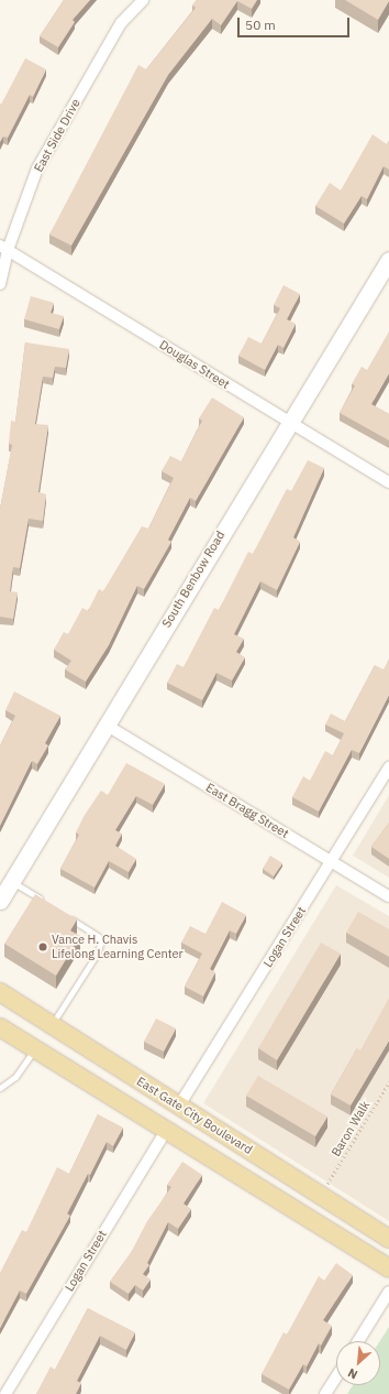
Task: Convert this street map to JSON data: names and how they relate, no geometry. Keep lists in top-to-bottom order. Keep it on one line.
{"streets":{"main road":["South Benbow Road","East Gate City Boulevard"],"street":["East Side Drive","Douglas Street","East Bragg Street","Logan Street"],"path":["Baron Walk"]},"crossings":[["East Side Drive","Douglas Street"],["Douglas Street","South Benbow Road"],["South Benbow Road","East Bragg Street"],["East Bragg Street","Logan Street"],["Logan Street","East Gate City Boulevard"]],"places":["Vance H. Chavis Lifelong Learning Center"],"scale_bar":"50 m","north":"bottom left"}
